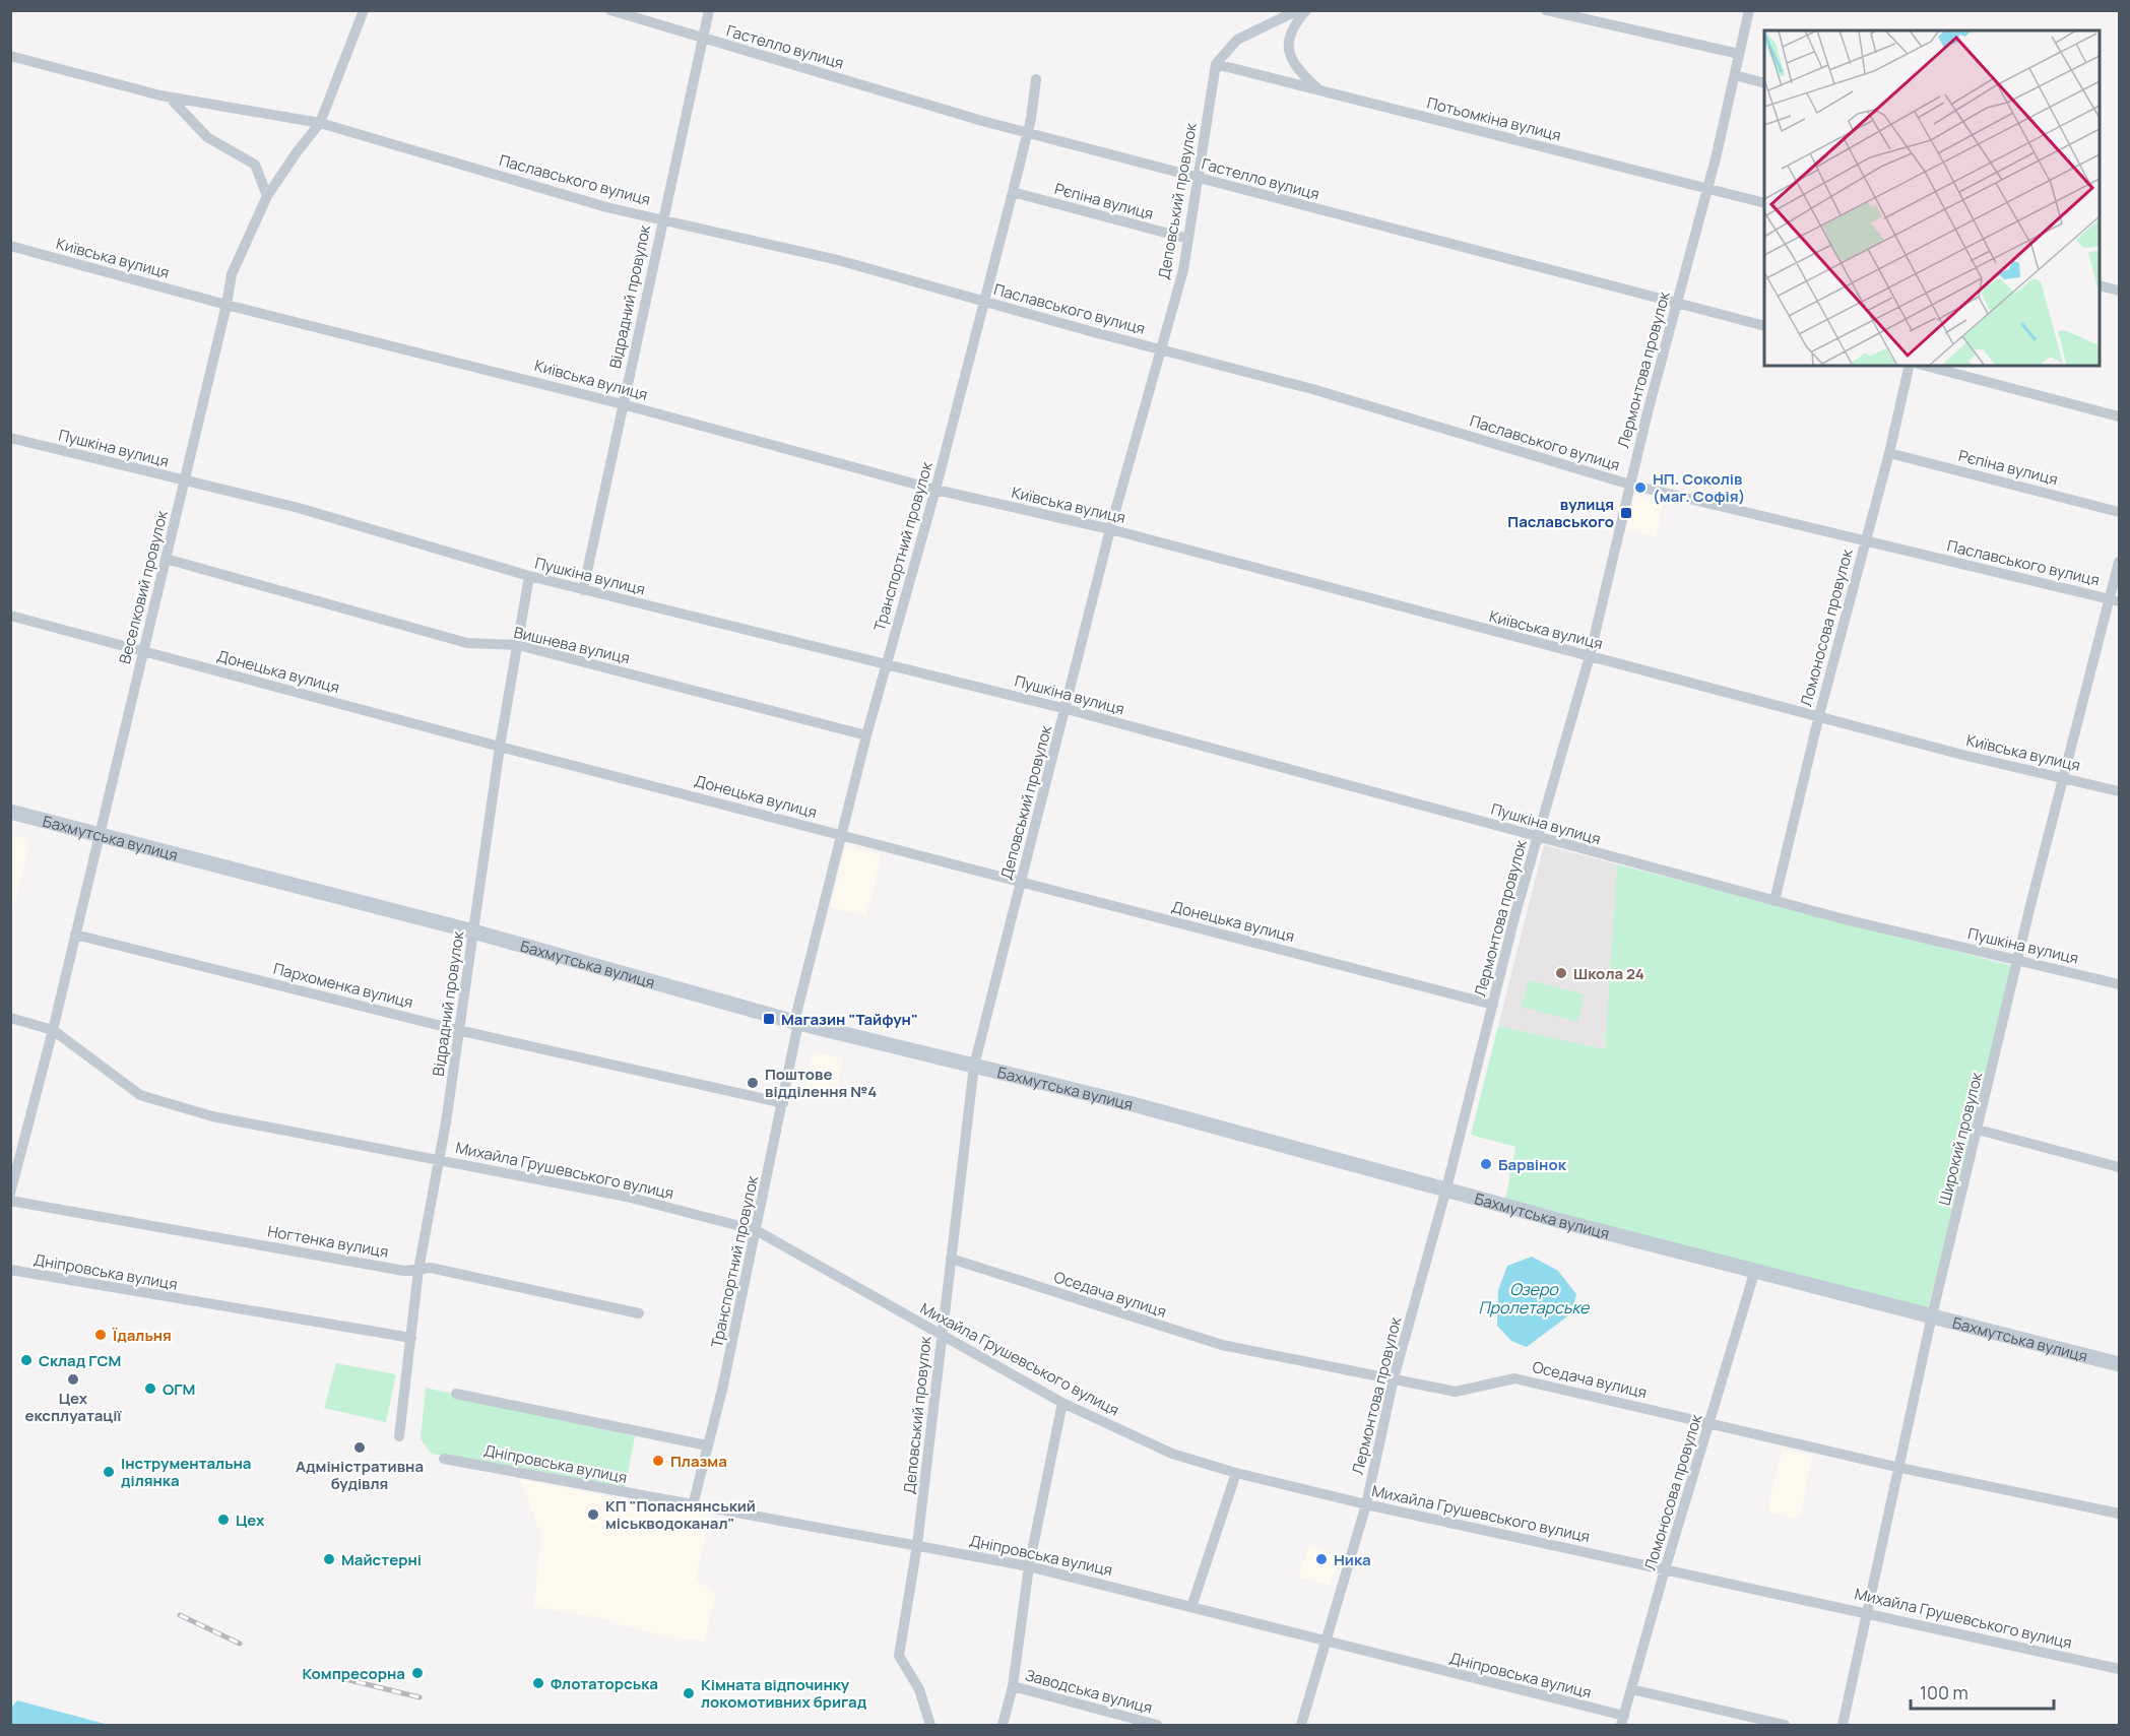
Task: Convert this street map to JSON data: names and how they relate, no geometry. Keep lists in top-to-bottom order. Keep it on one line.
{"streets":{"street":["Гастелло вулиця","Потьомкіна вулиця","Паславського вулиця","Рєпіна вулиця","Деповський провулок","Київська вулиця","Відрадний провулок","Лермонтова провулок","Пушкіна вулиця","Транспортний провулок","Веселковий провулок","Ломоносова провулок","Вишнева вулиця","Донецька вулиця","Бахмутська вулиця","Пархоменка вулиця","Широкий провулок","Михайла Грушевського вулиця","Ногтенка вулиця","Дніпровська вулиця","Оседача вулиця","Заводська вулиця"]},"crossings":[["Гастелло вулиця","Деповський провулок"],["Гастелло вулиця","Відрадний провулок"],["Гастелло вулиця","Лермонтова провулок"],["Гастелло вулиця","Транспортний провулок"],["Потьомкіна вулиця","Деповський провулок"],["Потьомкіна вулиця","Лермонтова провулок"],["Паславського вулиця","Деповський провулок"],["Паславського вулиця","Відрадний провулок"],["Паславського вулиця","Лермонтова провулок"],["Паславського вулиця","Транспортний провулок"],["Паславського вулиця","Веселковий провулок"],["Паславського вулиця","Ломоносова провулок"],["Паславського вулиця","Широкий провулок"],["Рєпіна вулиця","Деповський провулок"],["Рєпіна вулиця","Транспортний провулок"],["Рєпіна вулиця","Ломоносова провулок"],["Деповський провулок","Київська вулиця"],["Деповський провулок","Пушкіна вулиця"],["Деповський провулок","Донецька вулиця"],["Деповський провулок","Бахмутська вулиця"],["Деповський провулок","Михайла Грушевського вулиця"],["Деповський провулок","Дніпровська вулиця"],["Деповський провулок","Оседача вулиця"],["Київська вулиця","Відрадний провулок"],["Київська вулиця","Лермонтова провулок"],["Київська вулиця","Транспортний провулок"],["Київська вулиця","Веселковий провулок"],["Київська вулиця","Ломоносова провулок"],["Київська вулиця","Широкий провулок"],["Відрадний провулок","Пушкіна вулиця"],["Відрадний провулок","Вишнева вулиця"],["Відрадний провулок","Донецька вулиця"],["Відрадний провулок","Бахмутська вулиця"],["Відрадний провулок","Пархоменка вулиця"],["Відрадний провулок","Михайла Грушевського вулиця"],["Відрадний провулок","Ногтенка вулиця"],["Відрадний провулок","Дніпровська вулиця"],["Лермонтова провулок","Пушкіна вулиця"],["Лермонтова провулок","Донецька вулиця"],["Лермонтова провулок","Бахмутська вулиця"],["Лермонтова провулок","Михайла Грушевського вулиця"],["Лермонтова провулок","Дніпровська вулиця"],["Лермонтова провулок","Оседача вулиця"],["Пушкіна вулиця","Транспортний провулок"],["Пушкіна вулиця","Веселковий провулок"],["Пушкіна вулиця","Ломоносова провулок"],["Пушкіна вулиця","Широкий провулок"],["Транспортний провулок","Вишнева вулиця"],["Транспортний провулок","Донецька вулиця"],["Транспортний провулок","Бахмутська вулиця"],["Транспортний провулок","Пархоменка вулиця"],["Транспортний провулок","Михайла Грушевського вулиця"],["Транспортний провулок","Дніпровська вулиця"],["Веселковий провулок","Вишнева вулиця"],["Веселковий провулок","Донецька вулиця"],["Веселковий провулок","Бахмутська вулиця"],["Веселковий провулок","Пархоменка вулиця"],["Веселковий провулок","Михайла Грушевського вулиця"],["Ломоносова провулок","Бахмутська вулиця"],["Ломоносова провулок","Михайла Грушевського вулиця"],["Ломоносова провулок","Дніпровська вулиця"],["Ломоносова провулок","Оседача вулиця"],["Бахмутська вулиця","Широкий провулок"],["Широкий провулок","Михайла Грушевського вулиця"],["Широкий провулок","Оседача вулиця"]],"water":["Озеро Пролетарське"],"places":{"other":["НП. Соколів (маг. Софія)","Школа 24","Поштове відділення №4","Барвінок","Їдальня","Склад ГСМ","Цех експлуатації","ОГМ","Адміністративна будівля","Плазма","Інструментальна ділянка","КП \"Попаснянський міськводоканал\"","Цех","Майстерні","Ника","Компресорна","Флотаторська","Кімната відпочинку локомотивних бригад"],"transit":["вулиця Паславського","Магазин \"Тайфун\""]},"scale_bar":"100 m"}
